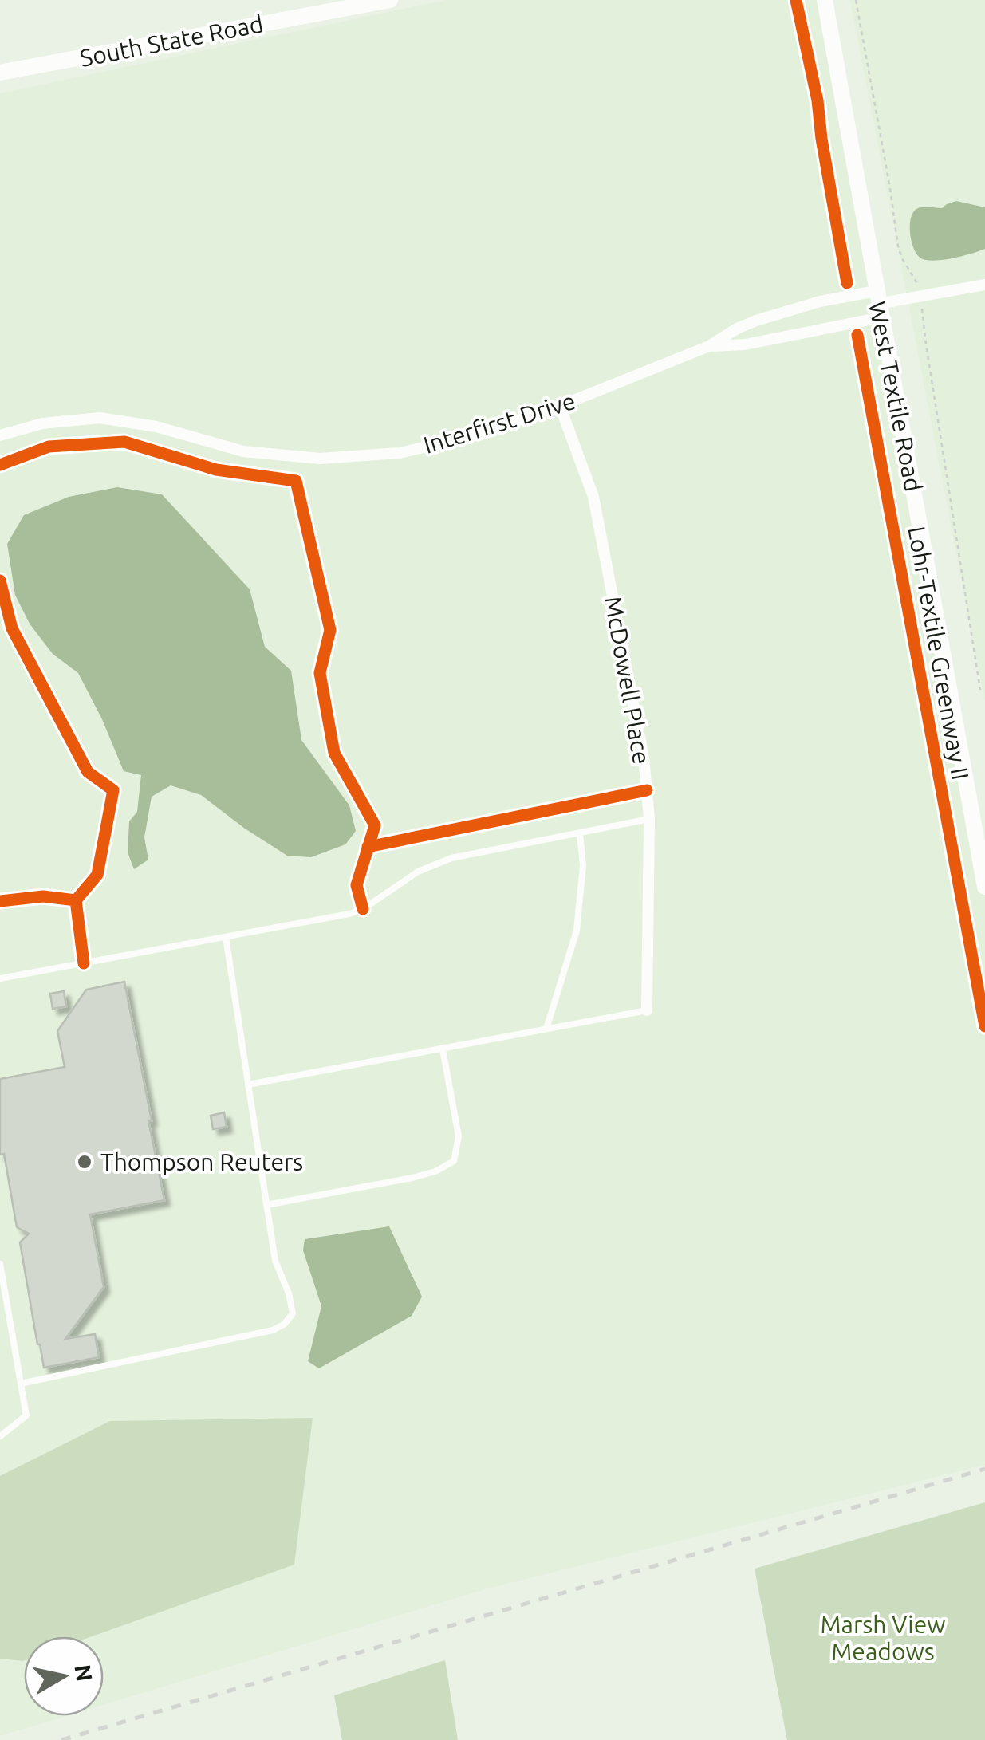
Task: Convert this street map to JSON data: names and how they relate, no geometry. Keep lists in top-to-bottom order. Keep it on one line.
{"streets":{"main road":["South State Road","West Textile Road"],"street":["Interfirst Drive","McDowell Place"],"cycle path":["Lohr-Textile Greenway II"]},"crossings":[["West Textile Road","Interfirst Drive"],["Interfirst Drive","McDowell Place"]],"parks":["Marsh View Meadows"],"places":["Thompson Reuters"],"north":"right"}
